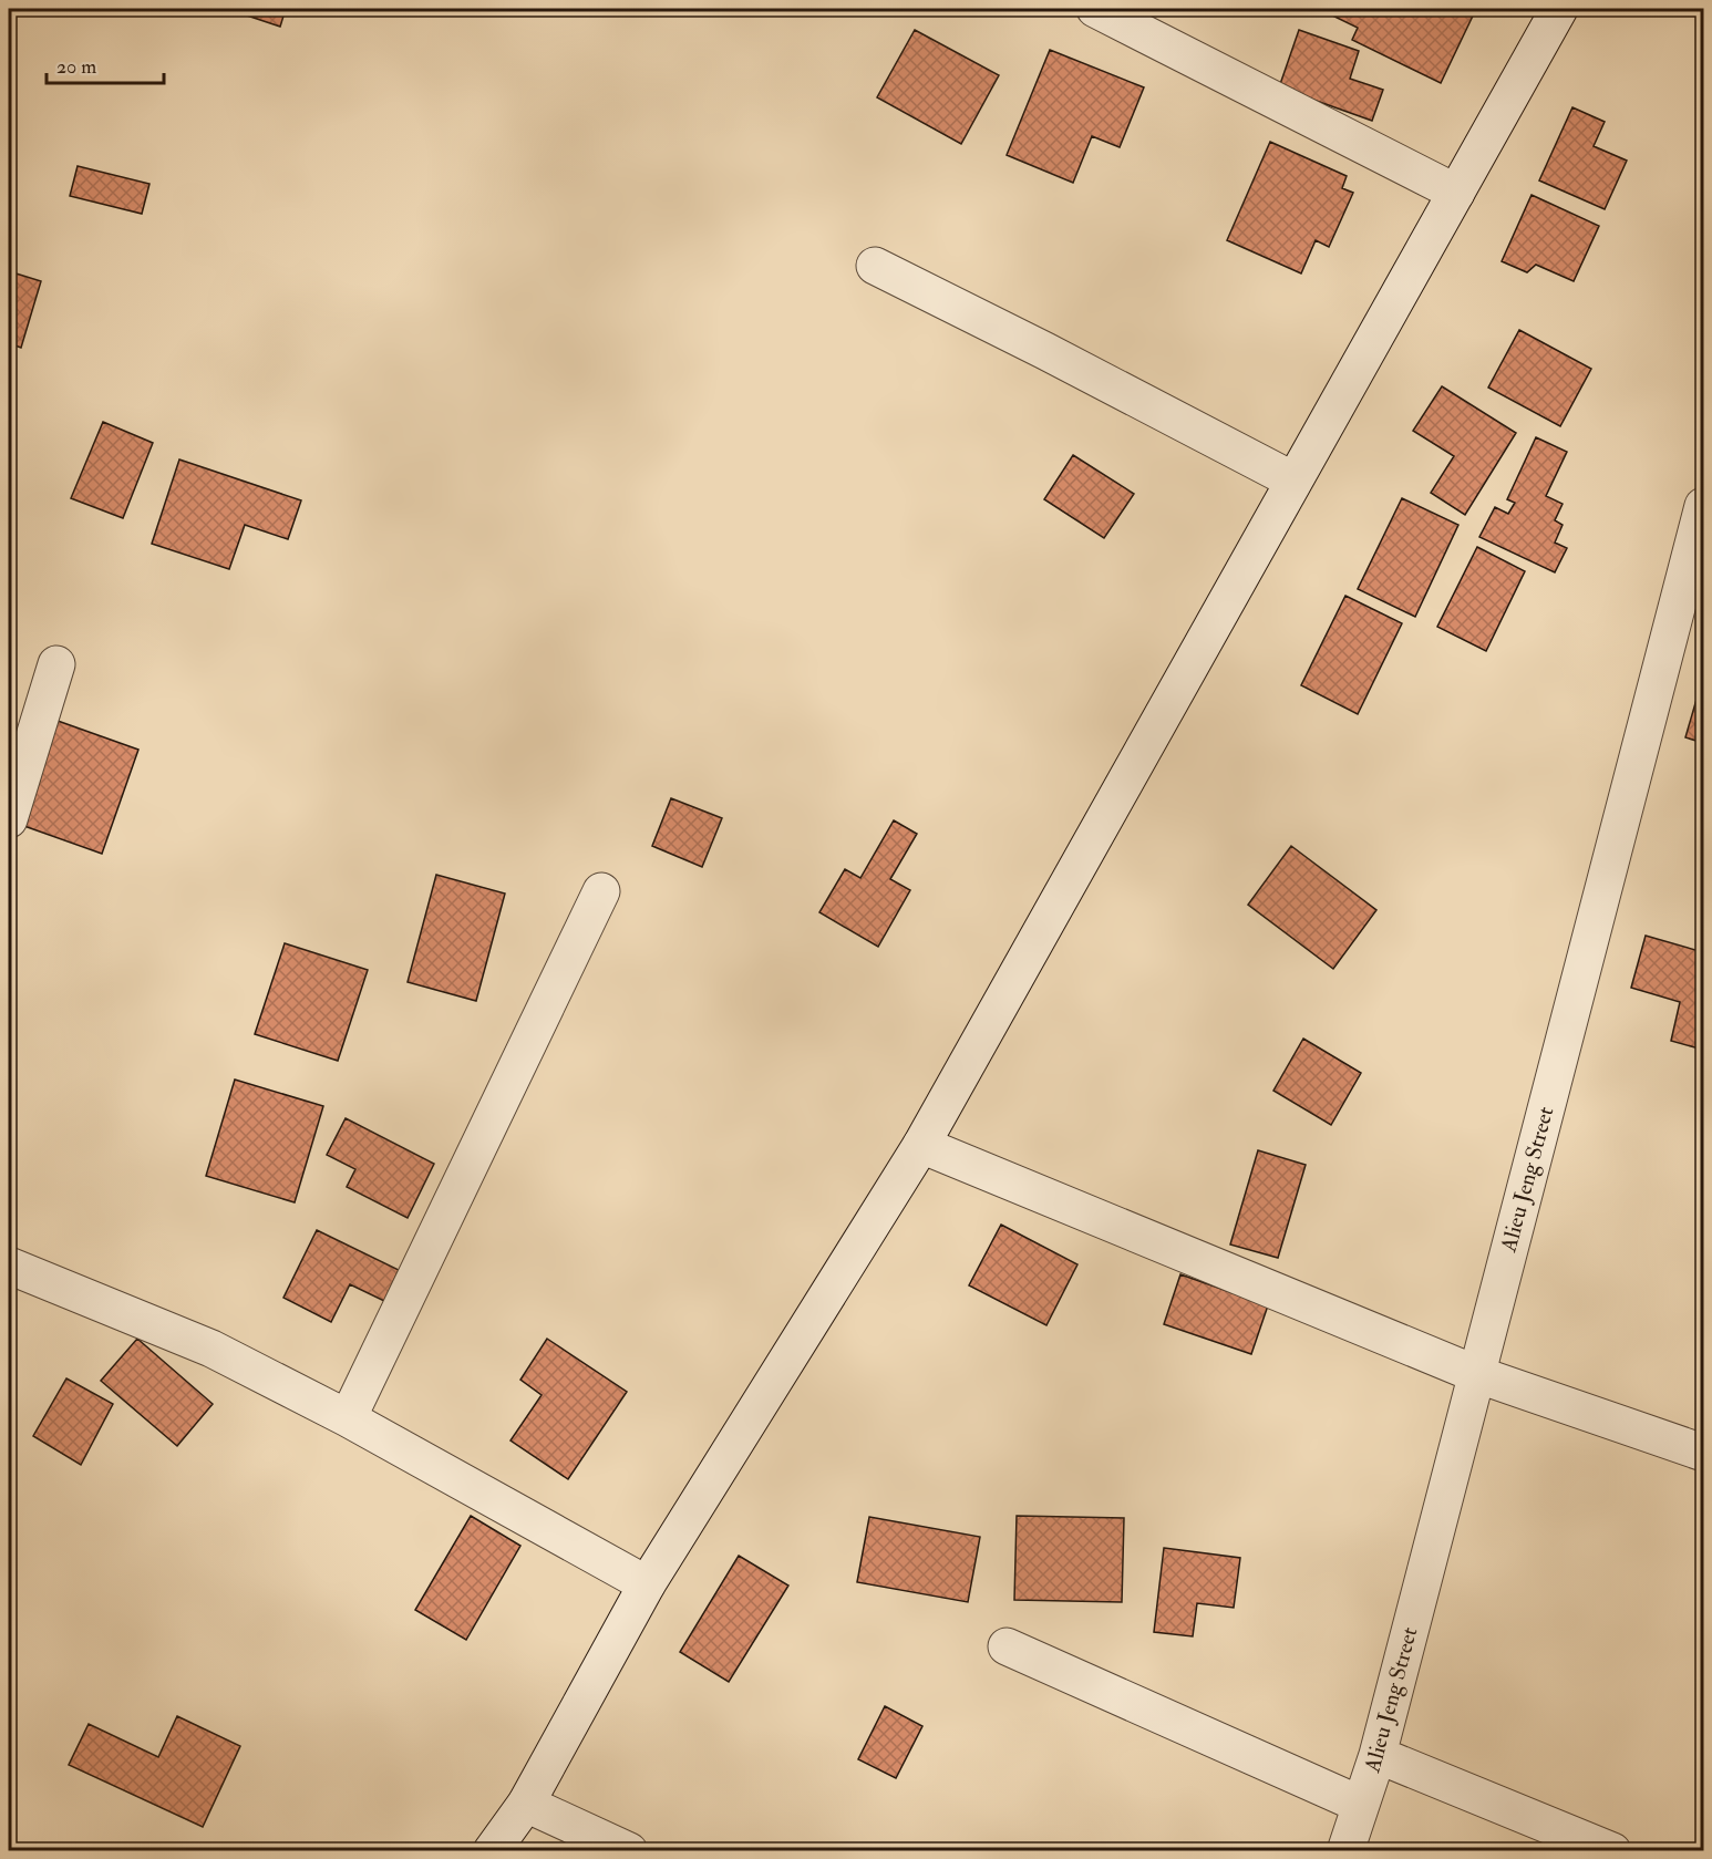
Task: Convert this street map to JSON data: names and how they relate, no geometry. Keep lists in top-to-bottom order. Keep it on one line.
{"streets":{"street":["Alieu Jeng Street"]},"scale_bar":"20 m"}
